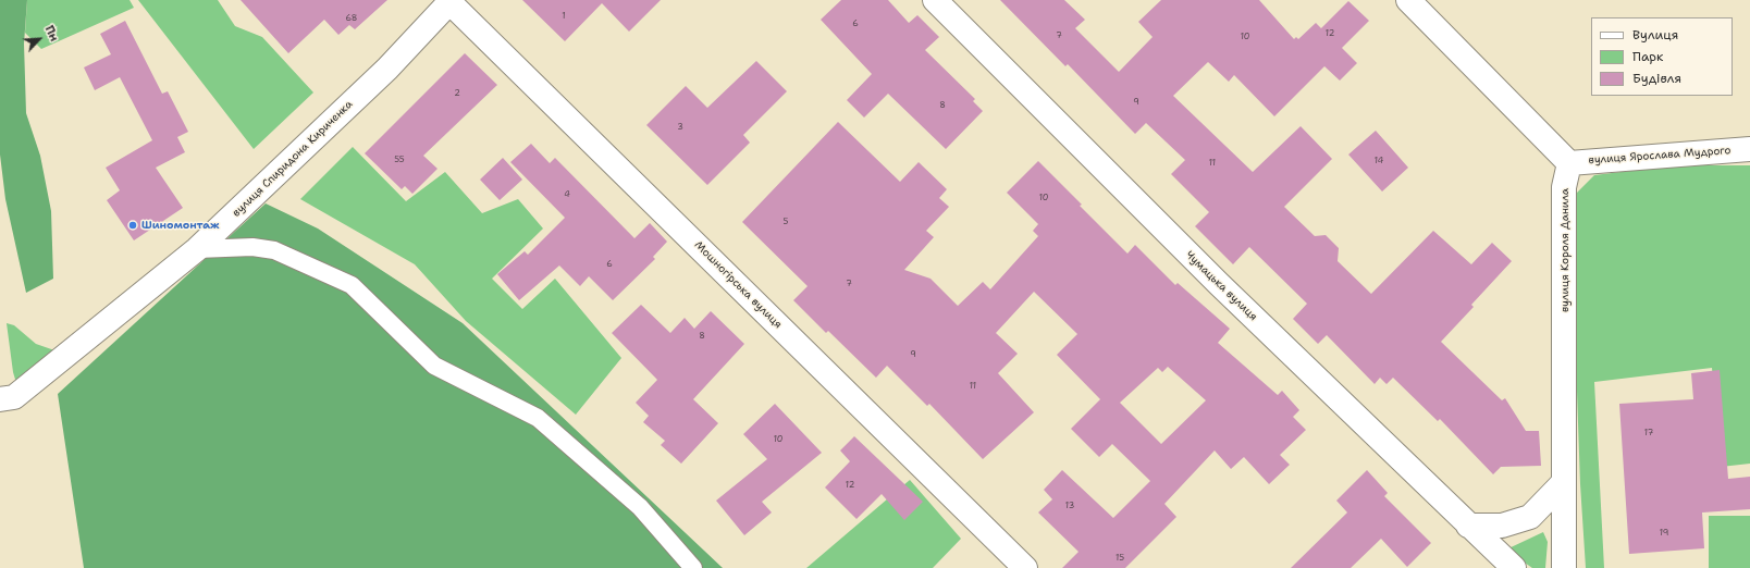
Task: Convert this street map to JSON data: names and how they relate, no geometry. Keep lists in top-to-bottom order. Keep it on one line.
{"streets":{"street":["вулиця Ярослава Мудрого","вулиця Спиридона Кириченка","вулиця Короля Данила","Мошногірська вулиця","Чумацька вулиця"]},"crossings":[["вулиця Ярослава Мудрого","вулиця Короля Данила"],["вулиця Спиридона Кириченка","Мошногірська вулиця"]],"places":["Шиномонтаж"],"house_numbers":["1","68","6","12","7","10","2","9","8","3","55","14","11","4","10","5","6","7","8","9","11","17","10","12","13","19","15"],"legend":["Вулиця","Парк","Будівля"],"north":"top right"}
